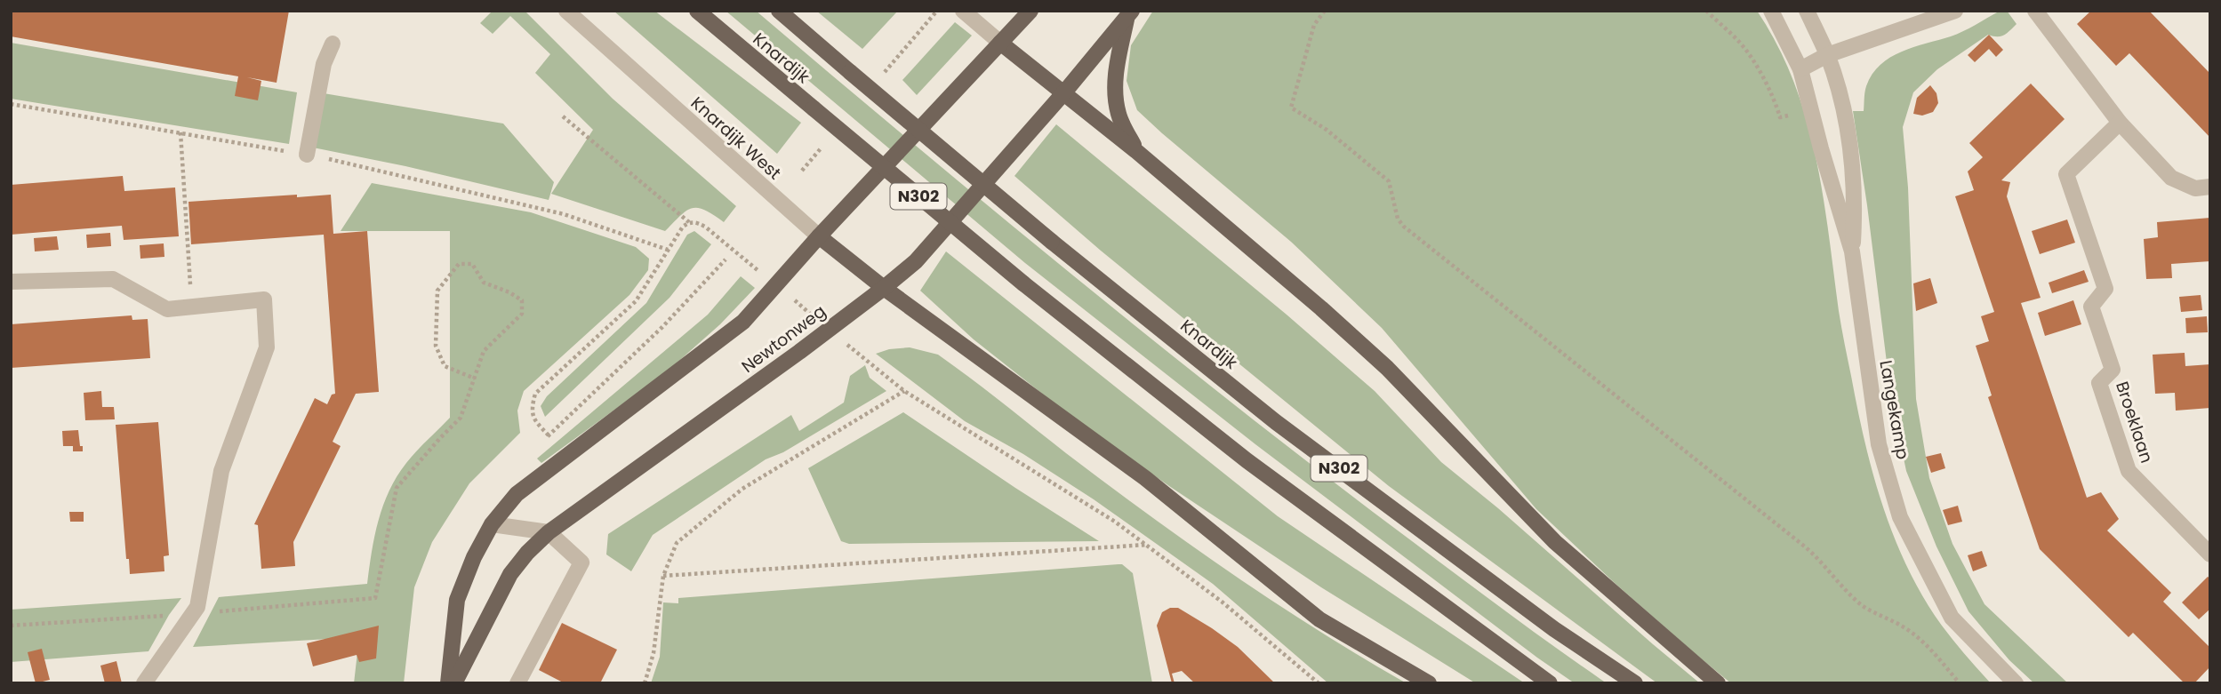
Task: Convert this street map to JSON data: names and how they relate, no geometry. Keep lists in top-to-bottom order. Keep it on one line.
{"streets":{"main road":["Knardijk","Knardijk West","N302","Newtonweg"],"street":["Langekamp","Broeklaan"]},"crossings":[["Knardijk West","Newtonweg"]]}
